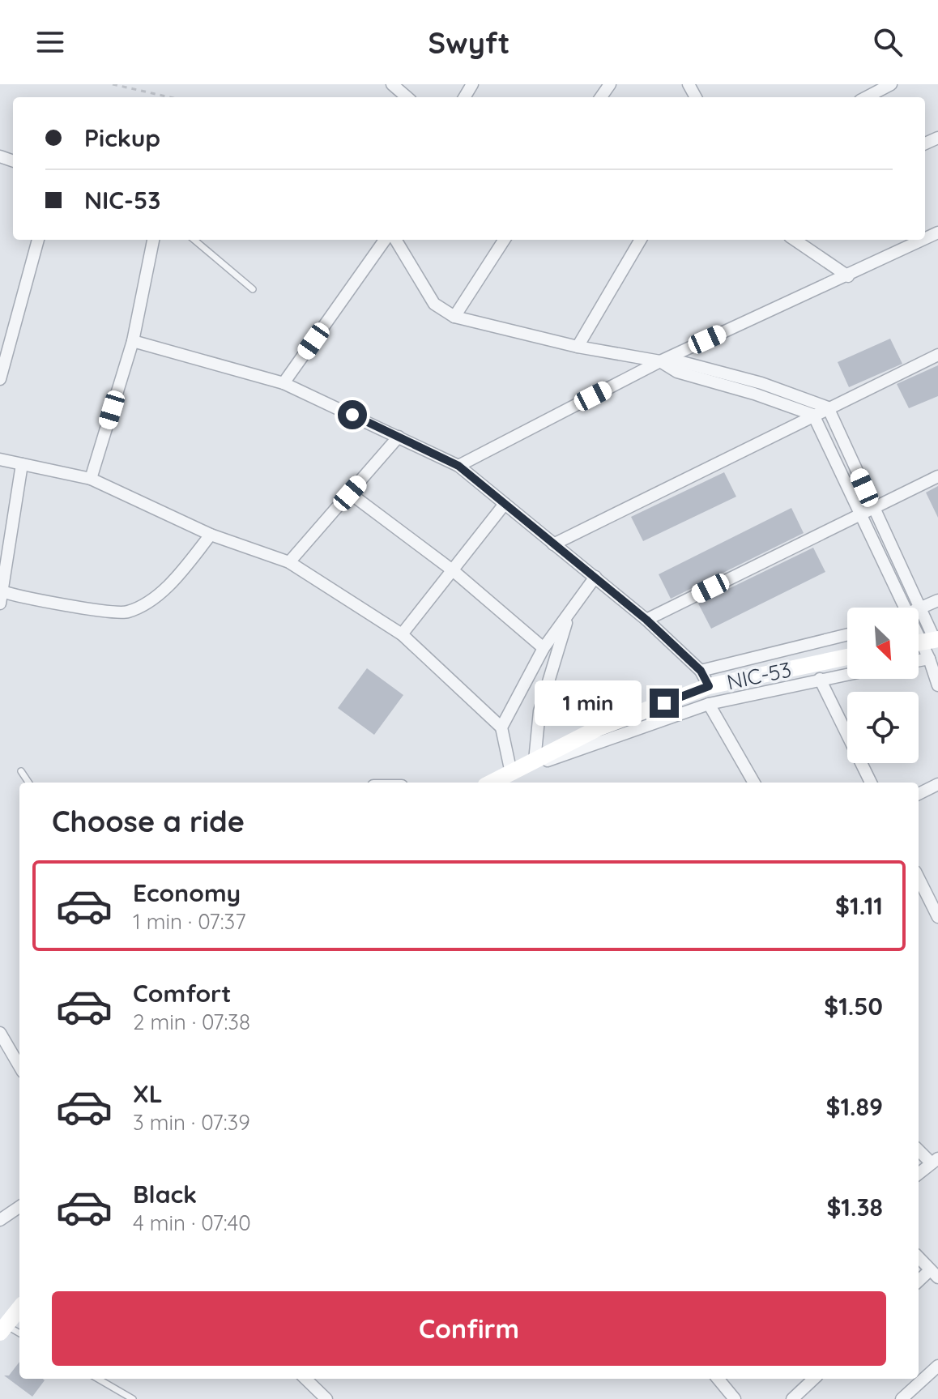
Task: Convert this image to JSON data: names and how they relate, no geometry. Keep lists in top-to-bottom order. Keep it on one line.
{"streets":{"main road":["NIC-53"]},"north":"bottom right","page":{"header":"Swyft","banner":["Pickup","NIC-53"],"bubble":"1 min","heading":"Choose a ride","list":[{"name":"Economy","note":"1 min · 07:37","value":"$1.11"},{"name":"Comfort","note":"2 min · 07:38","value":"$1.50"},{"name":"XL","note":"3 min · 07:39","value":"$1.89"},{"name":"Black","note":"4 min · 07:40","value":"$1.38"}],"buttons":"Confirm"}}
